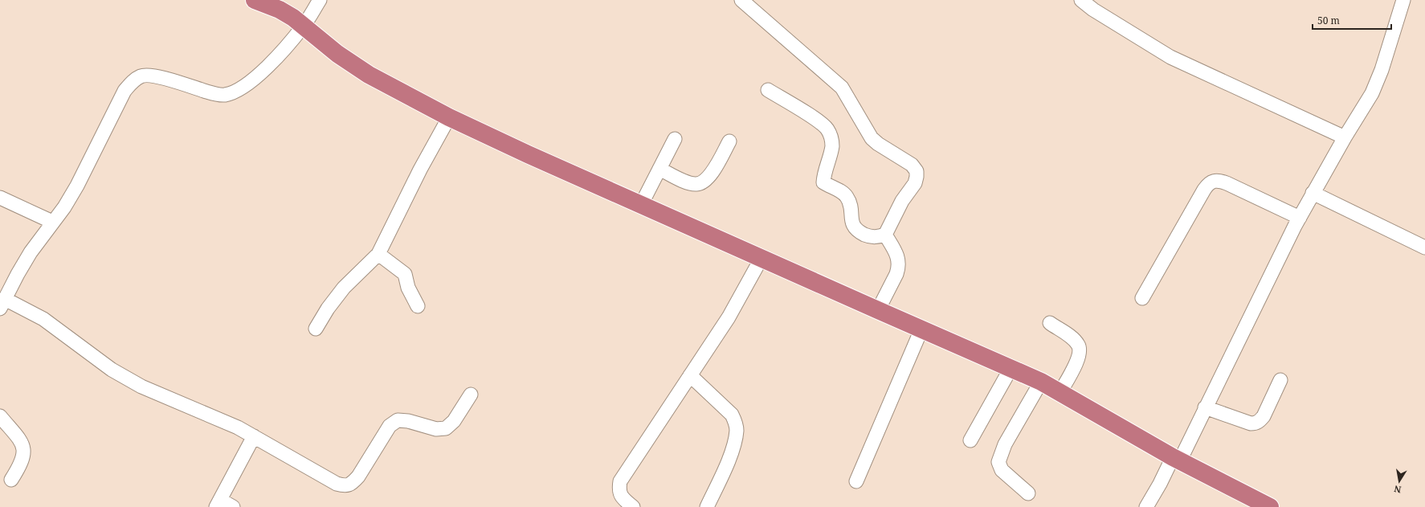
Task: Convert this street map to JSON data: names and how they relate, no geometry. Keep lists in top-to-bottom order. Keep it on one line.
{"scale_bar":"50 m","north":"bottom"}
